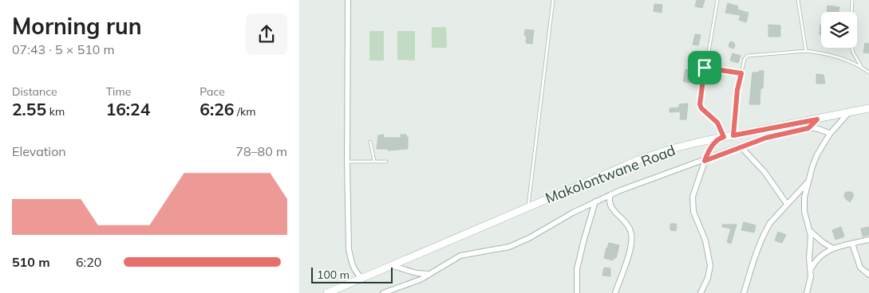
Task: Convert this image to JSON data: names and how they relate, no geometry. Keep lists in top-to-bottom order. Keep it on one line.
{"streets":{"main road":["Makolontwane Road"]},"scale_bar":"100 m","page":{"heading":["Morning run","07:43 · 5 × 510 m"],"stats":[["Distance","2.55 km"],["Time","16:24"],["Pace","6:26 /km"]],"chart":["Elevation","78–80 m"],"list":[{"name":"510 m","note":"6:20"}],"scale":"100 m"}}
